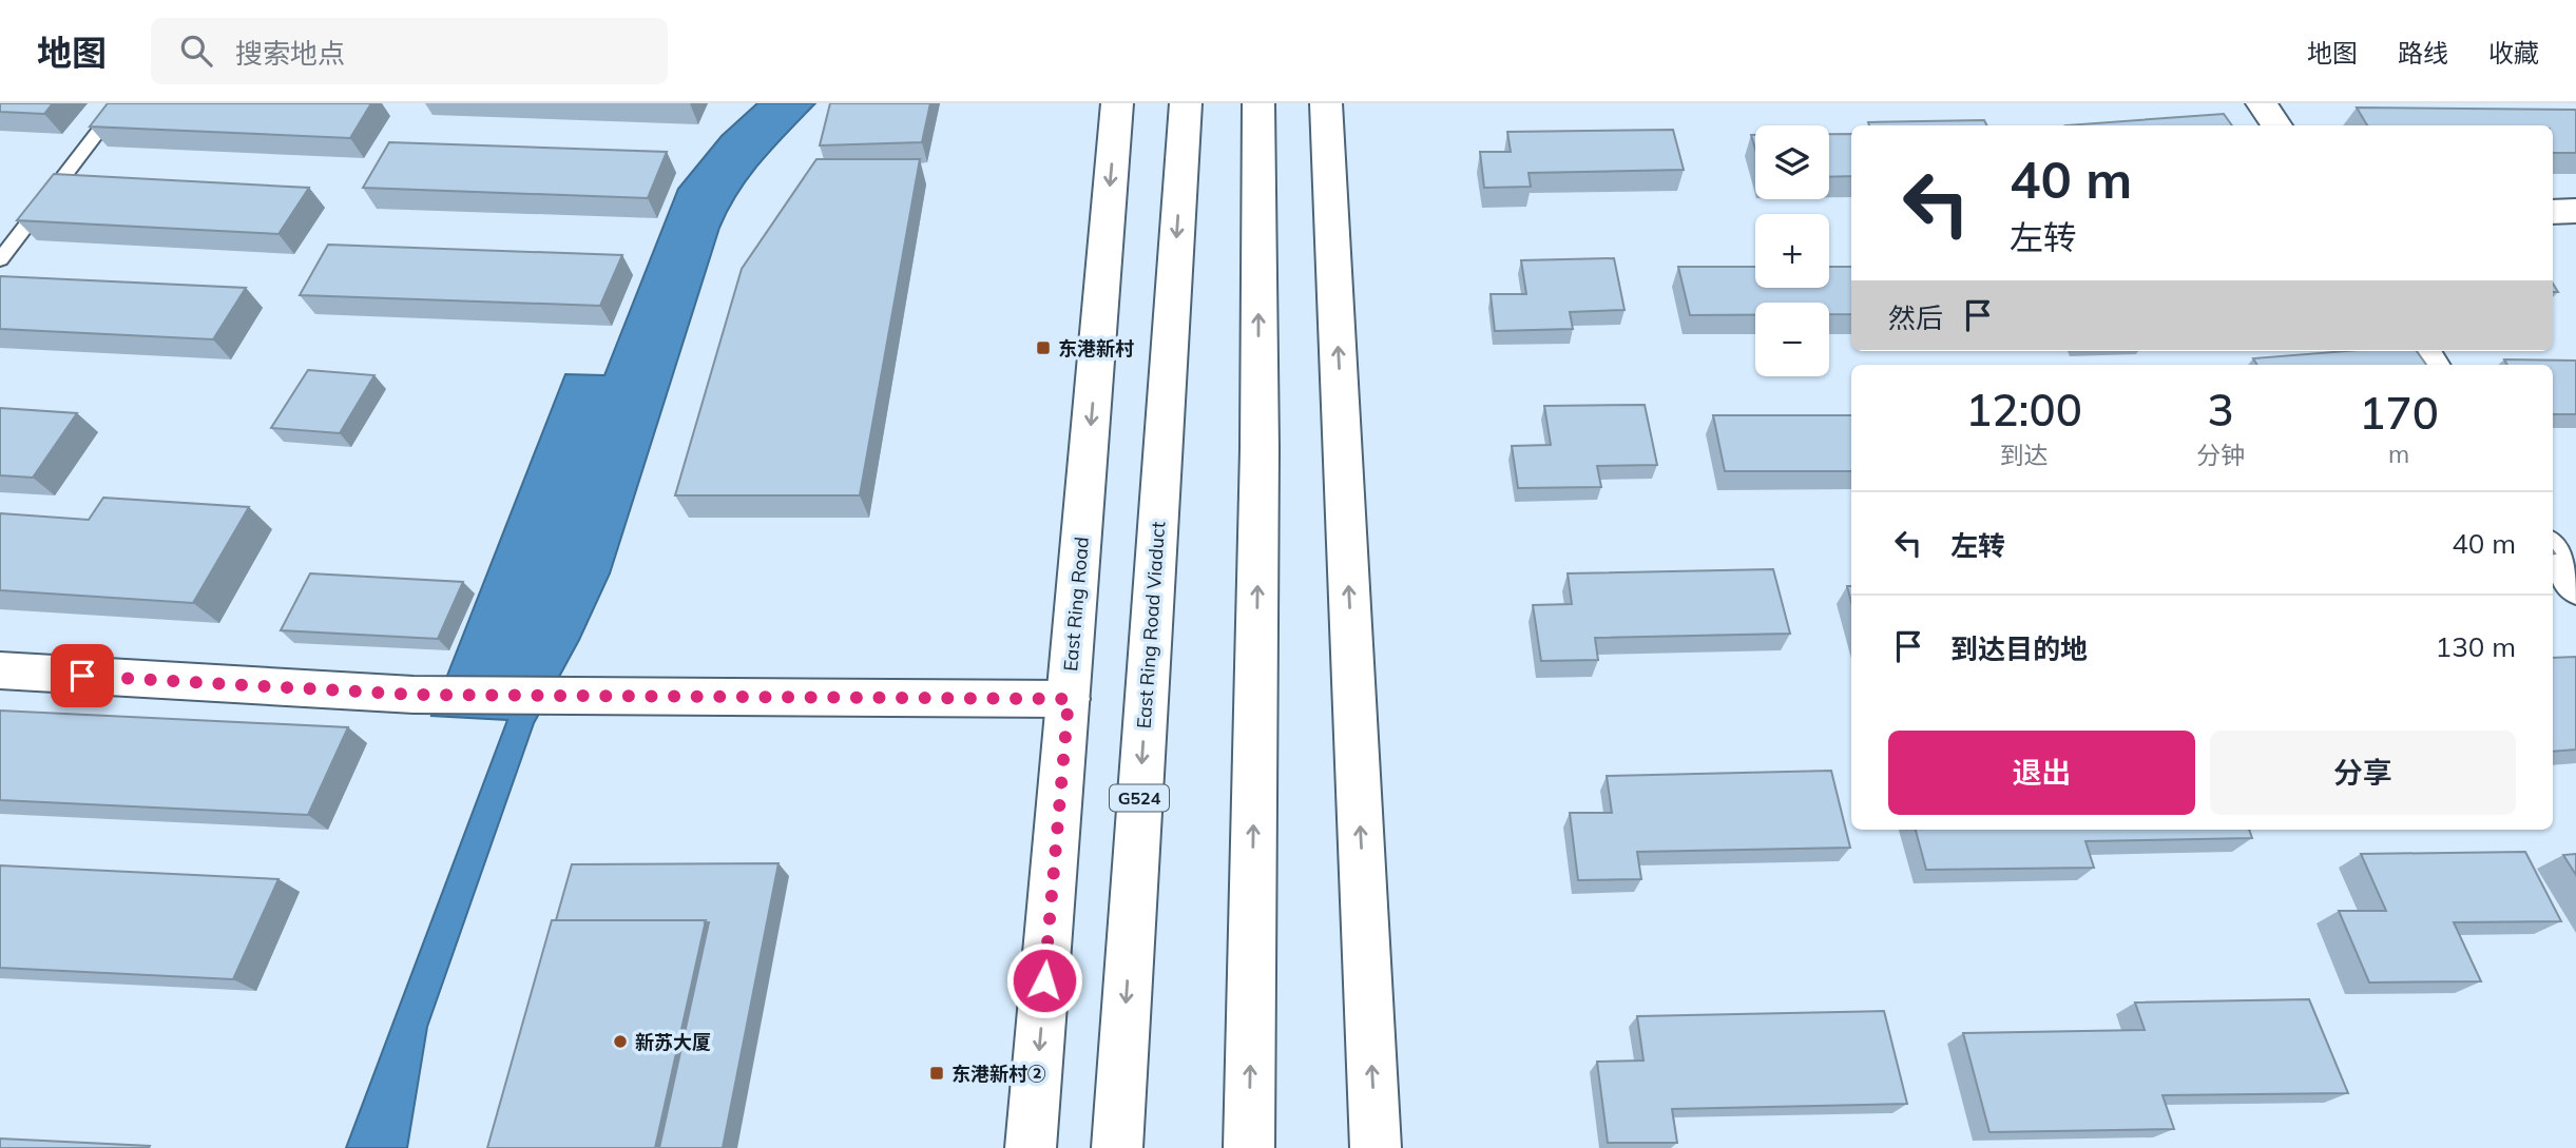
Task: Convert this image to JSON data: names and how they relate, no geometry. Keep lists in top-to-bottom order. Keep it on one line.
{"streets":{"main road":["East Ring Road","East Ring Road Viaduct","G524"]},"places":{"transit":["东港新村","东港新村②"],"other":["新苏大厦"]},"page":{"header":"地图","search":"搜索地点","nav":["地图","路线","收藏"],"map_buttons":["+","−"],"turn":["40 m","左转"],"then":"然后","eta":["12:00","到达","3","分钟","170","m"],"list":[{"name":"左转","value":"40 m"},{"name":"到达目的地","value":"130 m"}],"buttons":["退出","分享"]}}
